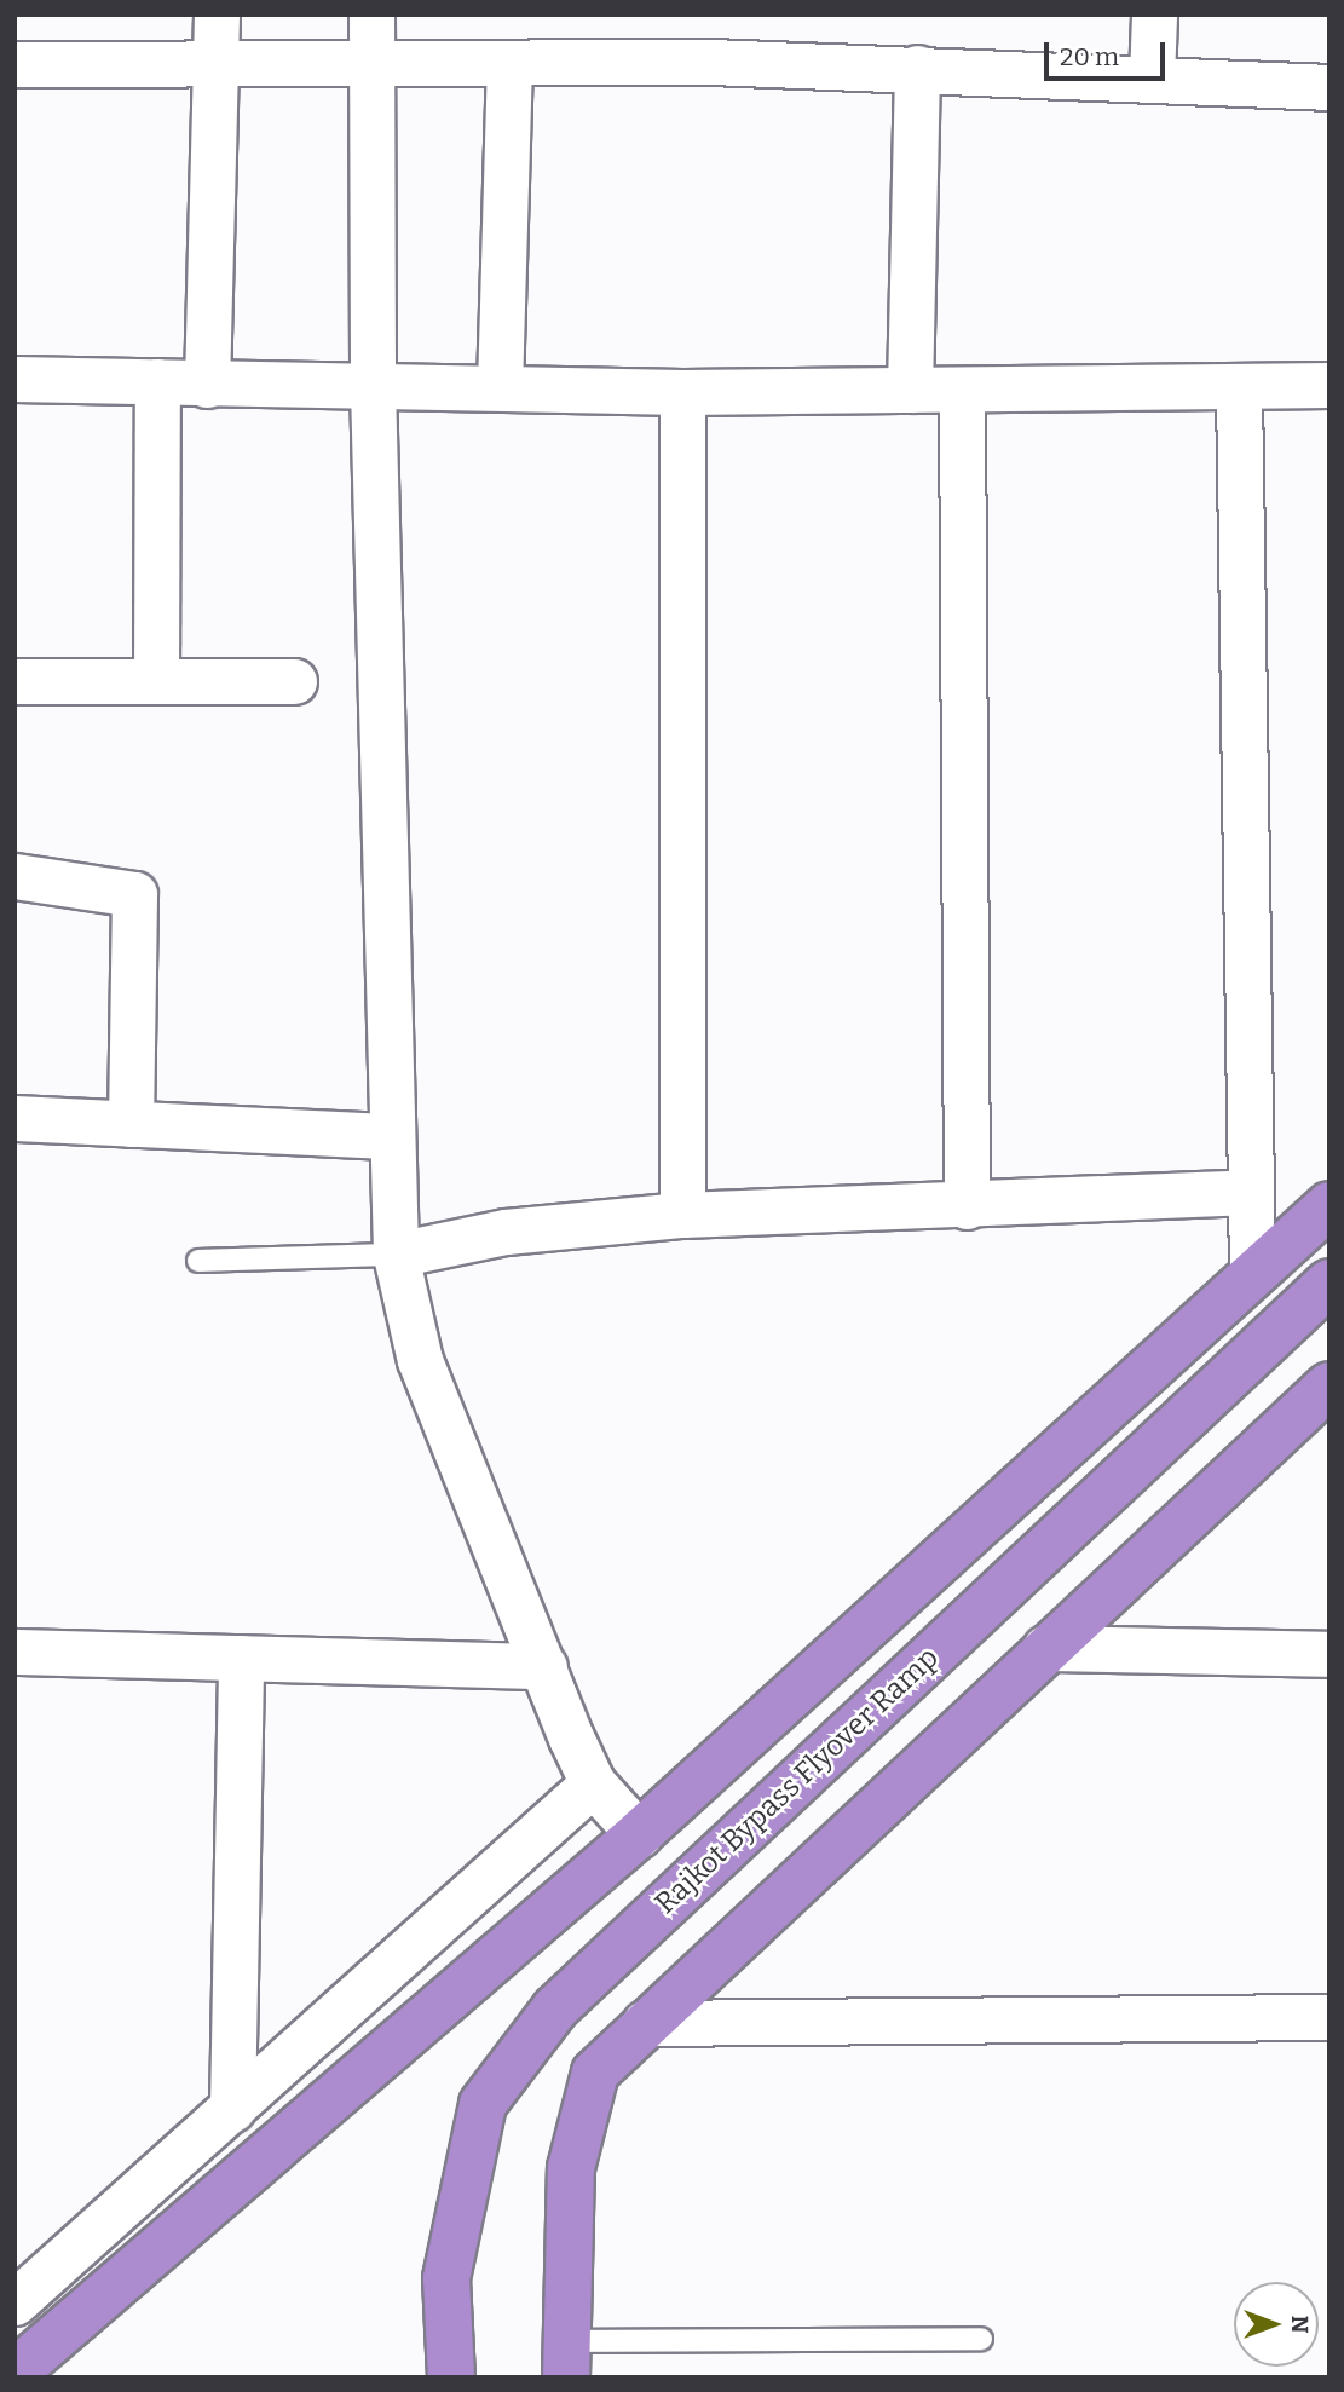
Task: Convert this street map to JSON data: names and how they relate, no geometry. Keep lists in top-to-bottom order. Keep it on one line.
{"streets":{"highway":["Rajkot Bypass Flyover Ramp"]},"scale_bar":"20 m","north":"right"}
